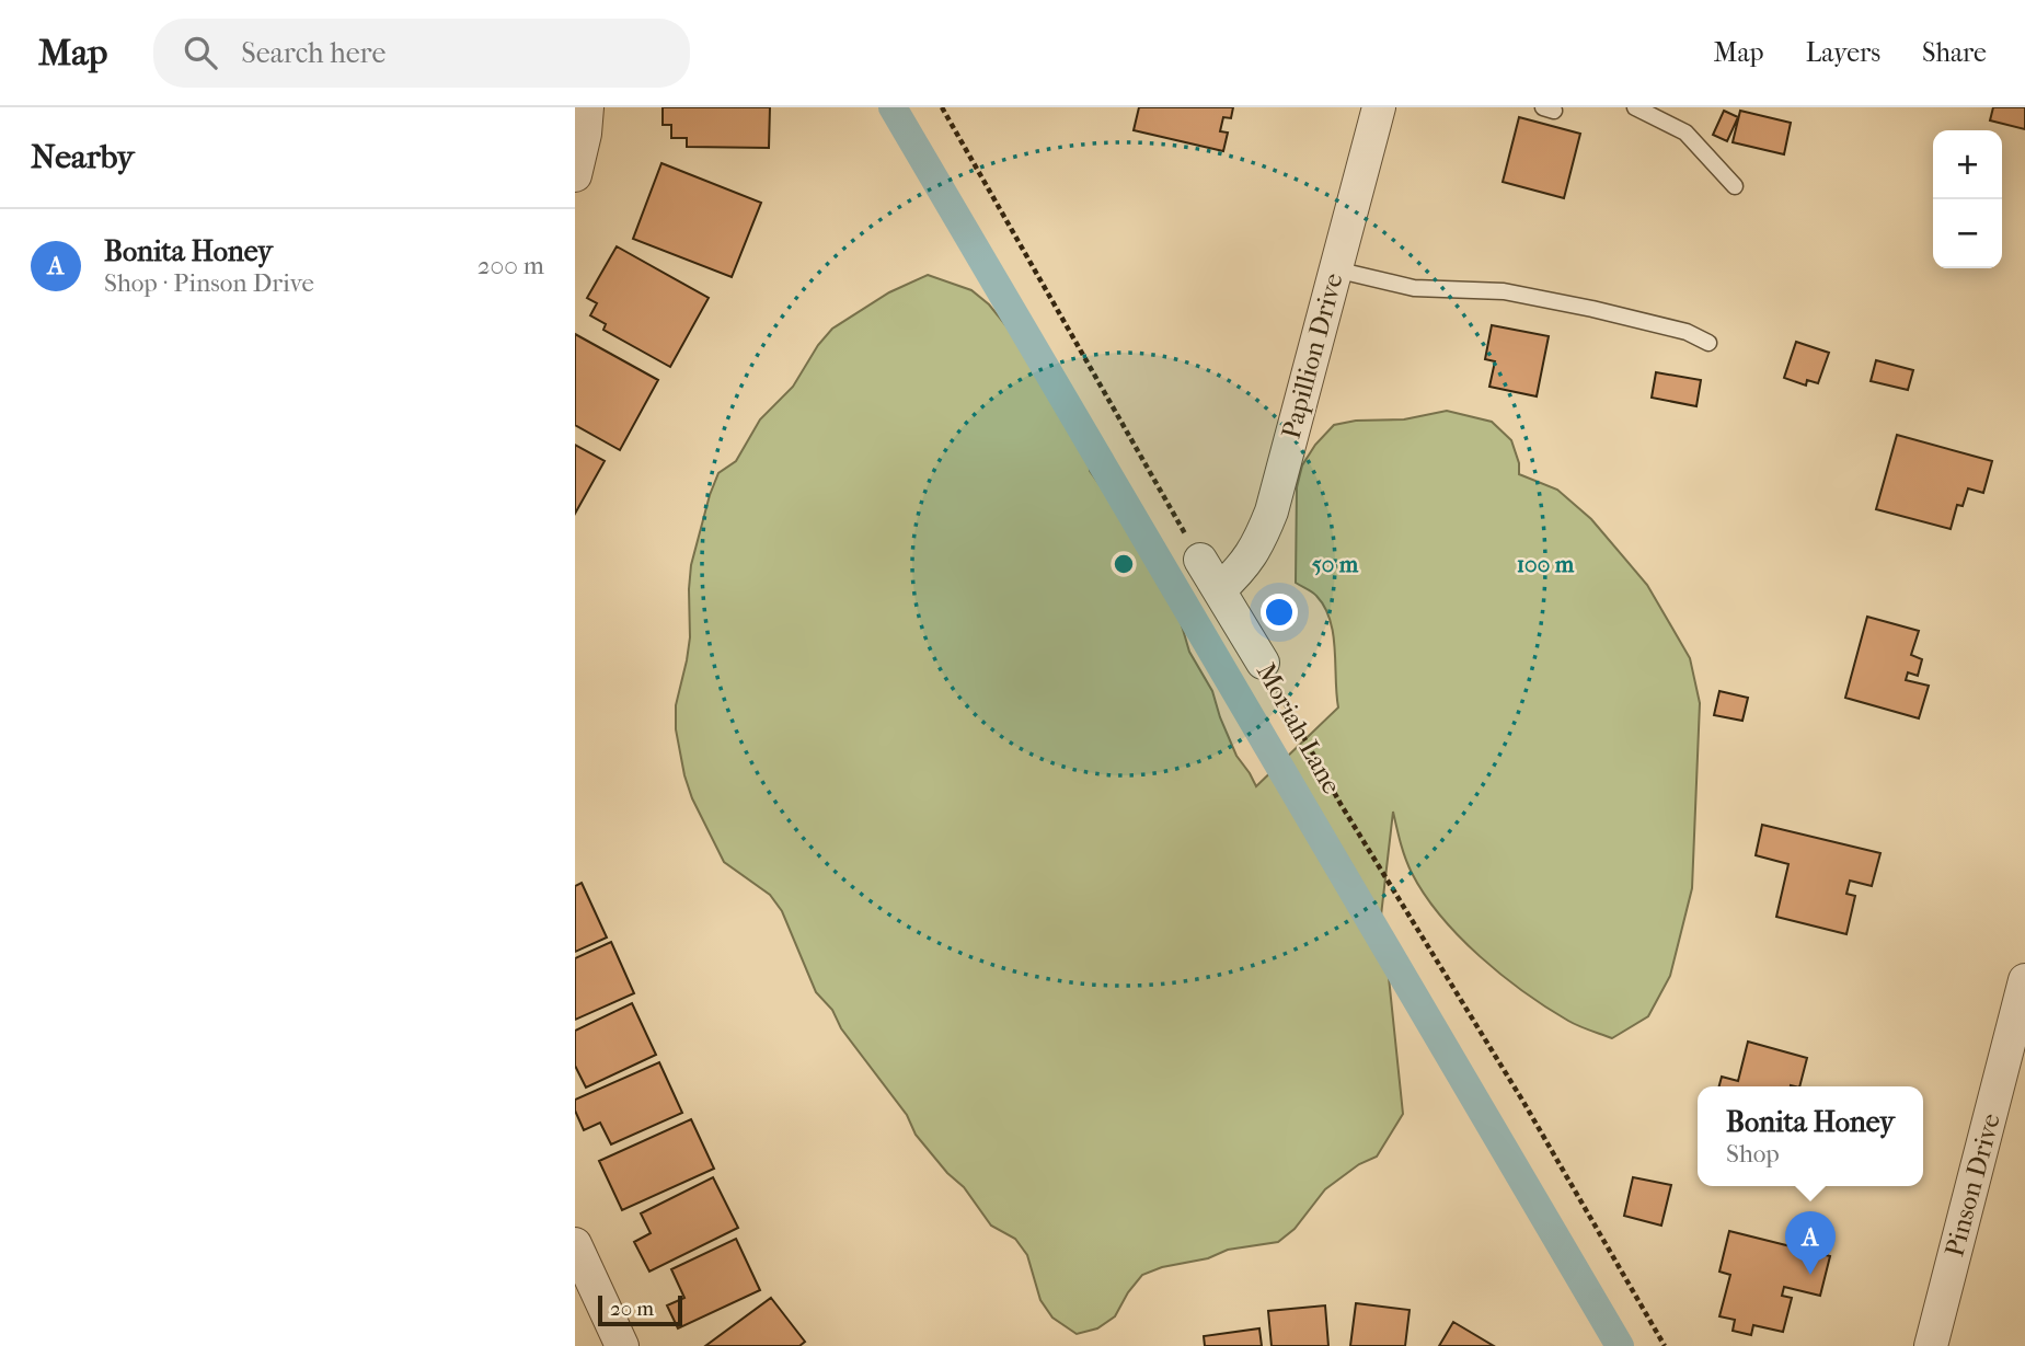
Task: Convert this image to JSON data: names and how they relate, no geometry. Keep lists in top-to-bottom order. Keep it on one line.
{"streets":{"street":["Papillion Drive","Moriah Lane","Pinson Drive"]},"crossings":[["Papillion Drive","Moriah Lane"]],"scale_bar":"20 m","page":{"header":"Map","search":"Search here","nav":["Map","Layers","Share"],"heading":"Nearby","map_buttons":["+","−"],"list":[{"mark":"A","name":"Bonita Honey","note":"Shop · Pinson Drive","value":"200 m"}],"popup":["Bonita Honey","Shop"],"pins":"A","scale":"20 m"},"rings":["50 m","100 m"]}
